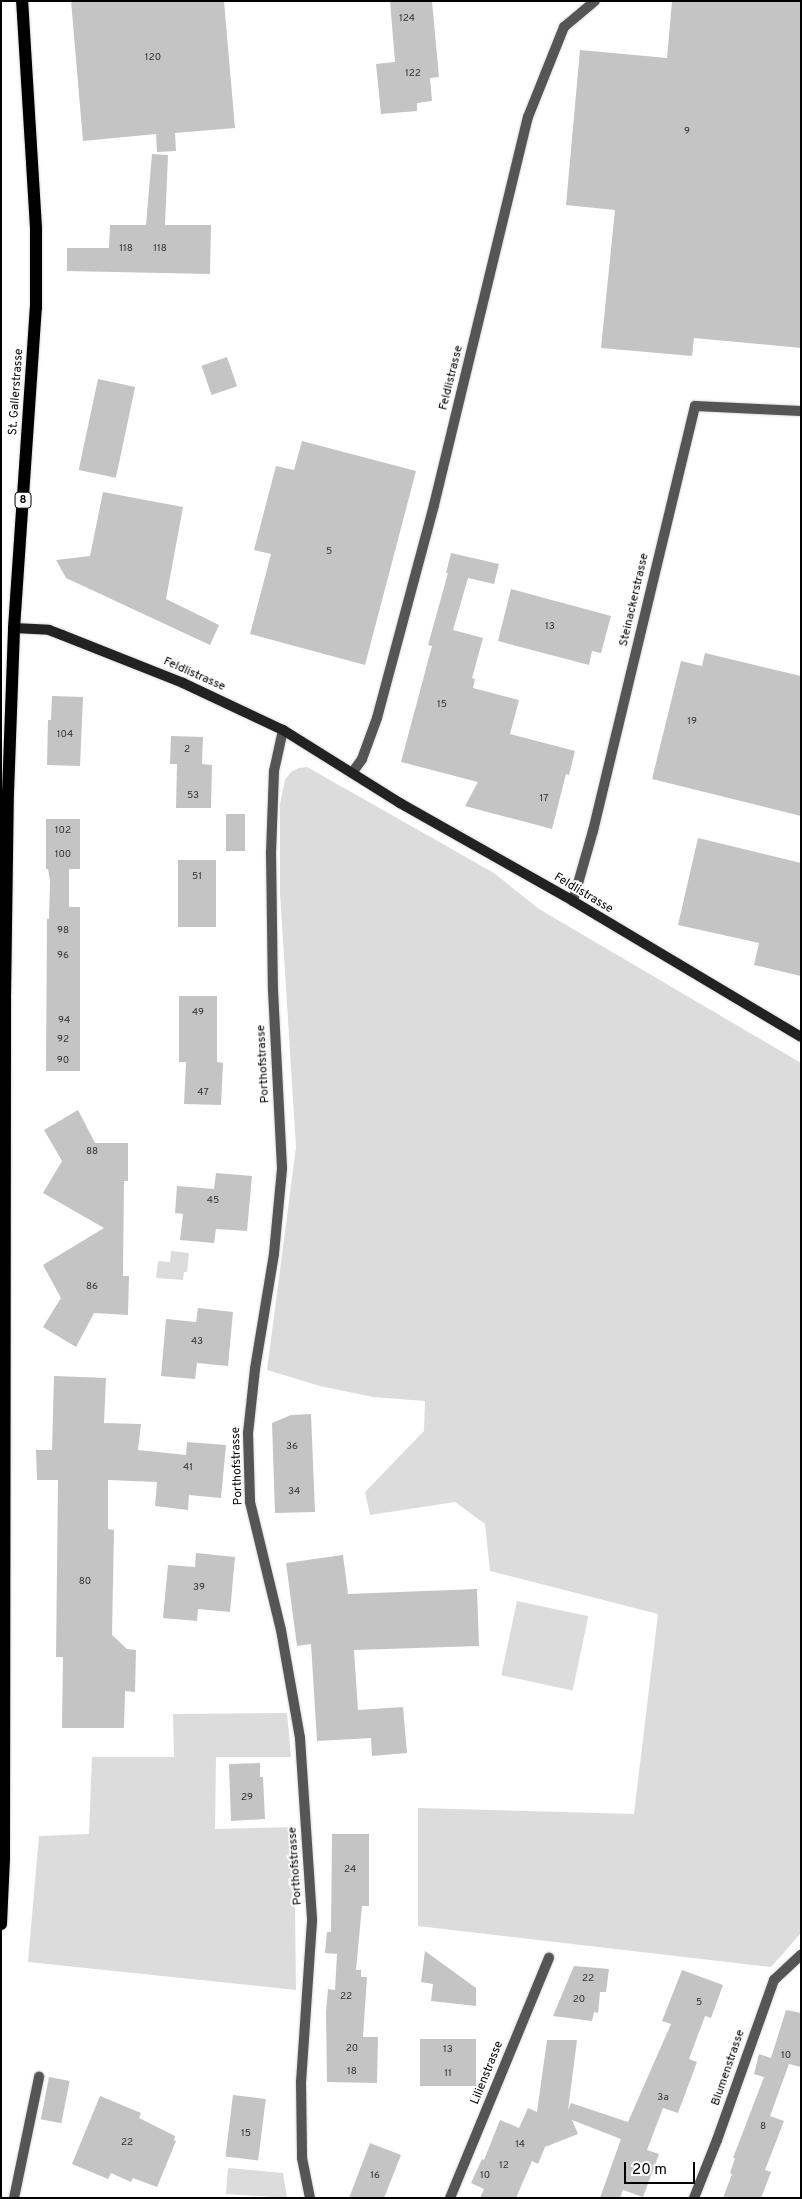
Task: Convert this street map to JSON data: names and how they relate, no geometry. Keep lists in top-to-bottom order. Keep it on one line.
{"streets":{"main road":["St. Gallerstrasse","8"],"street":["Feldlistrasse","Steinackerstrasse","Porthofstrasse","Blumenstrasse","Lilienstrasse"]},"crossings":[["Feldlistrasse","St. Gallerstrasse"],["Feldlistrasse","Steinackerstrasse"],["Feldlistrasse","Porthofstrasse"]],"house_numbers":["124","120","122","9","118","118","5","13","15","19","104","2","53","17","102","100","51","98","96","49","94","92","90","47","88","45","86","43","36","41","34","80","39","29","24","22","22","20","5","20","13","10","18","11","3a","8","15","22","14","12","16","10"],"scale_bar":"20 m"}
